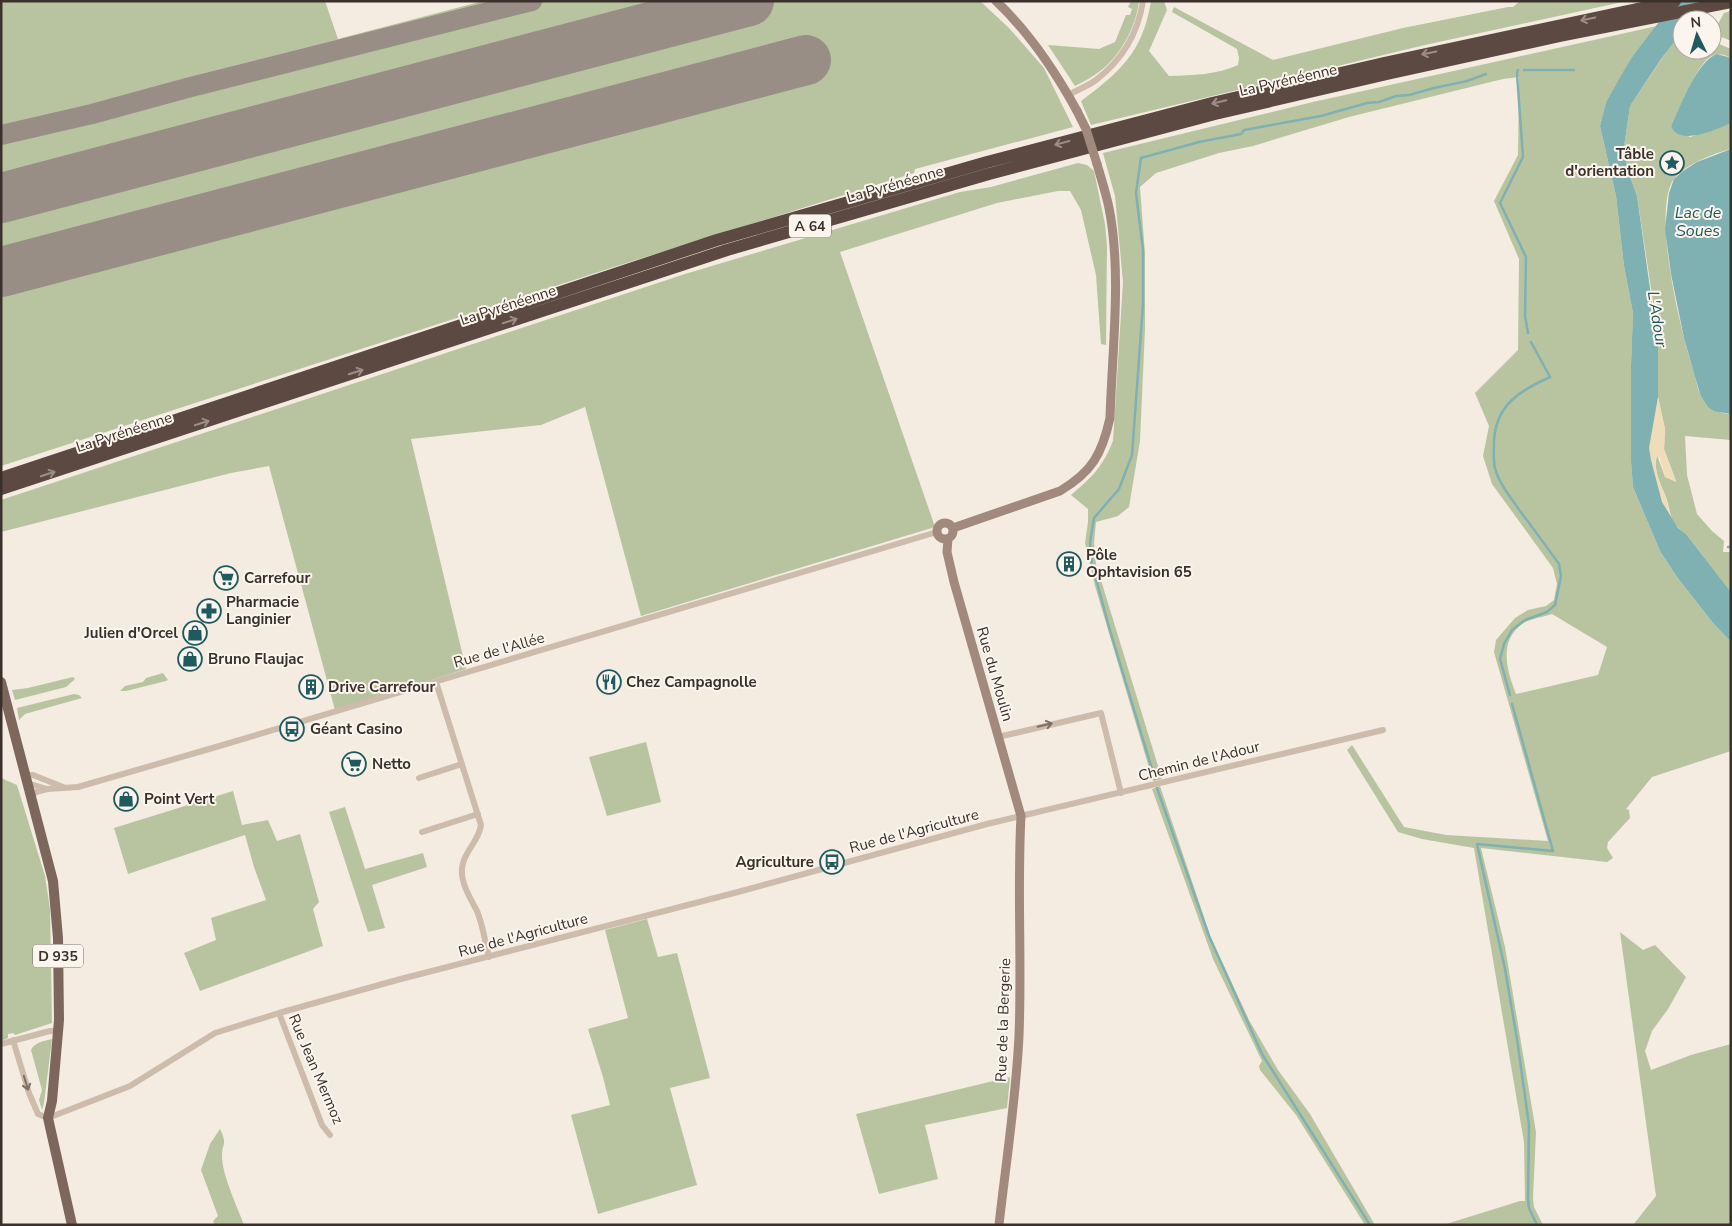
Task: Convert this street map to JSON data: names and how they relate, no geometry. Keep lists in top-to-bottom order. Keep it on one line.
{"streets":{"highway":["La Pyrénéenne","A 64"],"main road":["D 935"],"street":["Rue de l'Allée","Rue du Moulin","Chemin de l'Adour","Rue de l'Agriculture","Rue de la Bergerie","Rue Jean Mermoz"]},"crossings":[["Rue de l'Allée","Rue du Moulin"],["Rue de l'Allée","D 935"],["Rue du Moulin","Chemin de l'Adour"],["Rue du Moulin","Rue de l'Agriculture"],["Rue du Moulin","Rue de la Bergerie"],["Chemin de l'Adour","Rue de l'Agriculture"],["Chemin de l'Adour","Rue de la Bergerie"],["Rue de l'Agriculture","D 935"],["Rue de l'Agriculture","Rue de la Bergerie"],["Rue de l'Agriculture","Rue Jean Mermoz"]],"water":["Lac de Soues","L'Adour"],"places":{"place":["Tâble d'orientation"],"building":["Pôle Ophtavision 65","Drive Carrefour"],"supermarket":["Carrefour","Netto"],"pharmacy":["Pharmacie Langinier"],"shop":["Julien d'Orcel","Bruno Flaujac","Point Vert"],"restaurant":["Chez Campagnolle"],"bus stop":["Géant Casino","Agriculture"]},"north":"top"}
